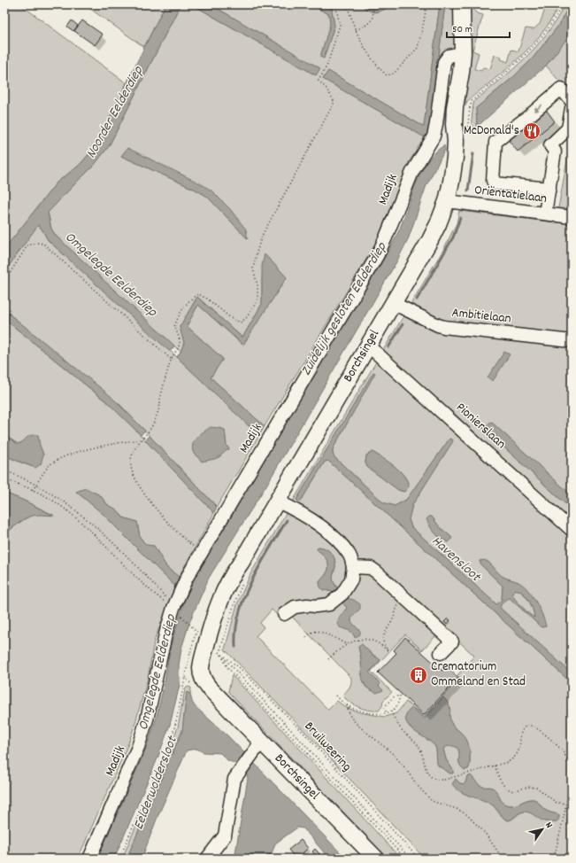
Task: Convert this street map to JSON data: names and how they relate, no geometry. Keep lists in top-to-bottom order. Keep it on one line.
{"streets":{"main road":["Borchsingel"],"street":["Madijk","Oriëntatielaan","Ambitielaan","Pionierslaan"],"path":["Bruilweering"]},"crossings":[["Madijk","Borchsingel"],["Oriëntatielaan","Borchsingel"],["Ambitielaan","Borchsingel"],["Borchsingel","Pionierslaan"]],"water":["Noorder Eelderdiep","Omgelegde Eelderdiep","Zuidelijk gesloten Eelderdiep","Havensloot","Eelderwoldersloot"],"places":{"restaurant":["McDonald's"],"building":["Crematorium Ommeland en Stad"]},"scale_bar":"50 m","north":"top right"}
